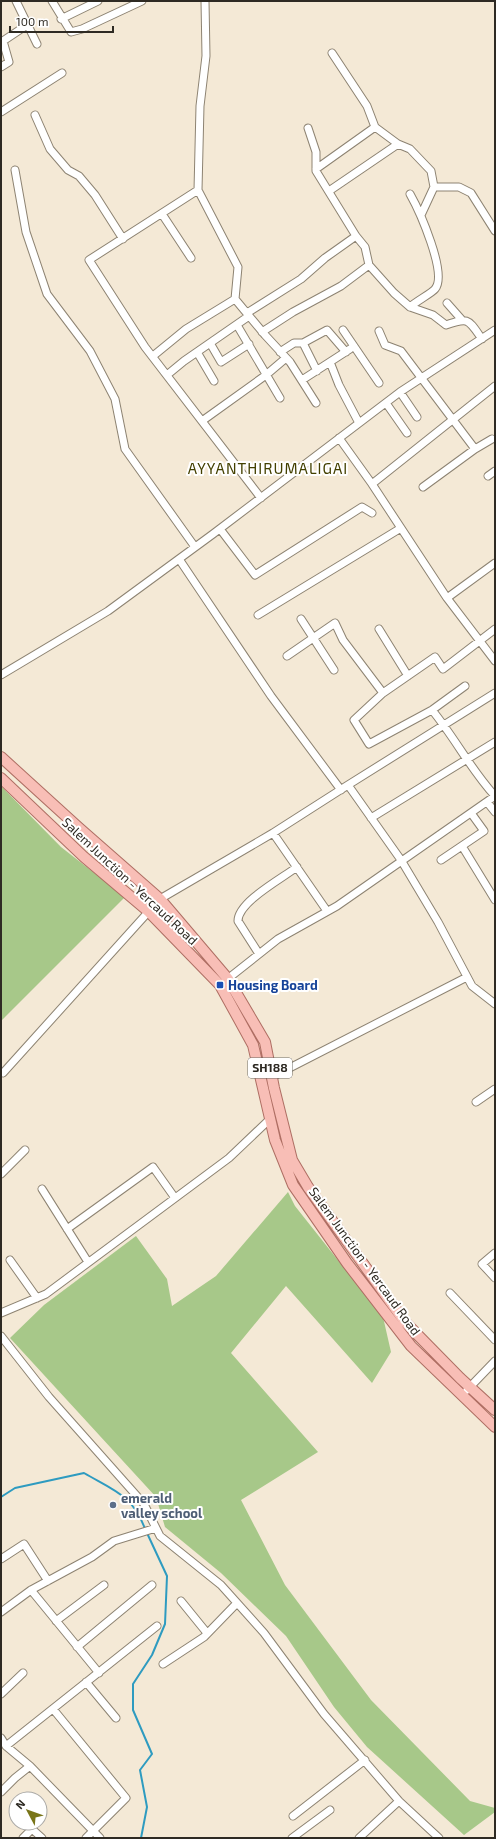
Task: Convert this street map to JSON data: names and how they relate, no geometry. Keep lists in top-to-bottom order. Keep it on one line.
{"streets":{"main road":["Salem Junction - Yercaud Road","SH188"]},"crossings":[["Salem Junction - Yercaud Road","SH188"]],"districts":["AYYANTHIRUMALIGAI"],"places":{"transit":["Housing Board"],"other":["emerald valley school"]},"scale_bar":"100 m","north":"top left"}
